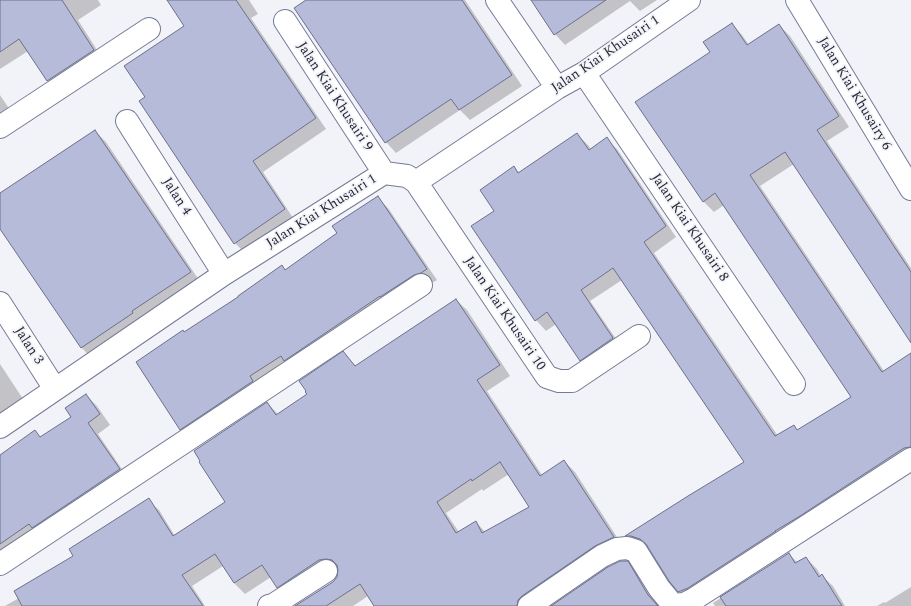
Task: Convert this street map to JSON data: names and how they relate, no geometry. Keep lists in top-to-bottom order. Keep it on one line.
{"streets":{"street":["Jalan Kiai Khusairi 1","Jalan Kiai Khusairy 6","Jalan Kiai Khusairi 9","Jalan 4","Jalan Kiai Khusairi 8","Jalan Kiai Khusairi 10","Jalan 3"]},"crossings":[["Jalan Kiai Khusairi 1","Jalan Kiai Khusairi 9"],["Jalan Kiai Khusairi 1","Jalan 4"],["Jalan Kiai Khusairi 1","Jalan Kiai Khusairi 8"],["Jalan Kiai Khusairi 1","Jalan Kiai Khusairi 10"],["Jalan Kiai Khusairi 1","Jalan 3"]]}
